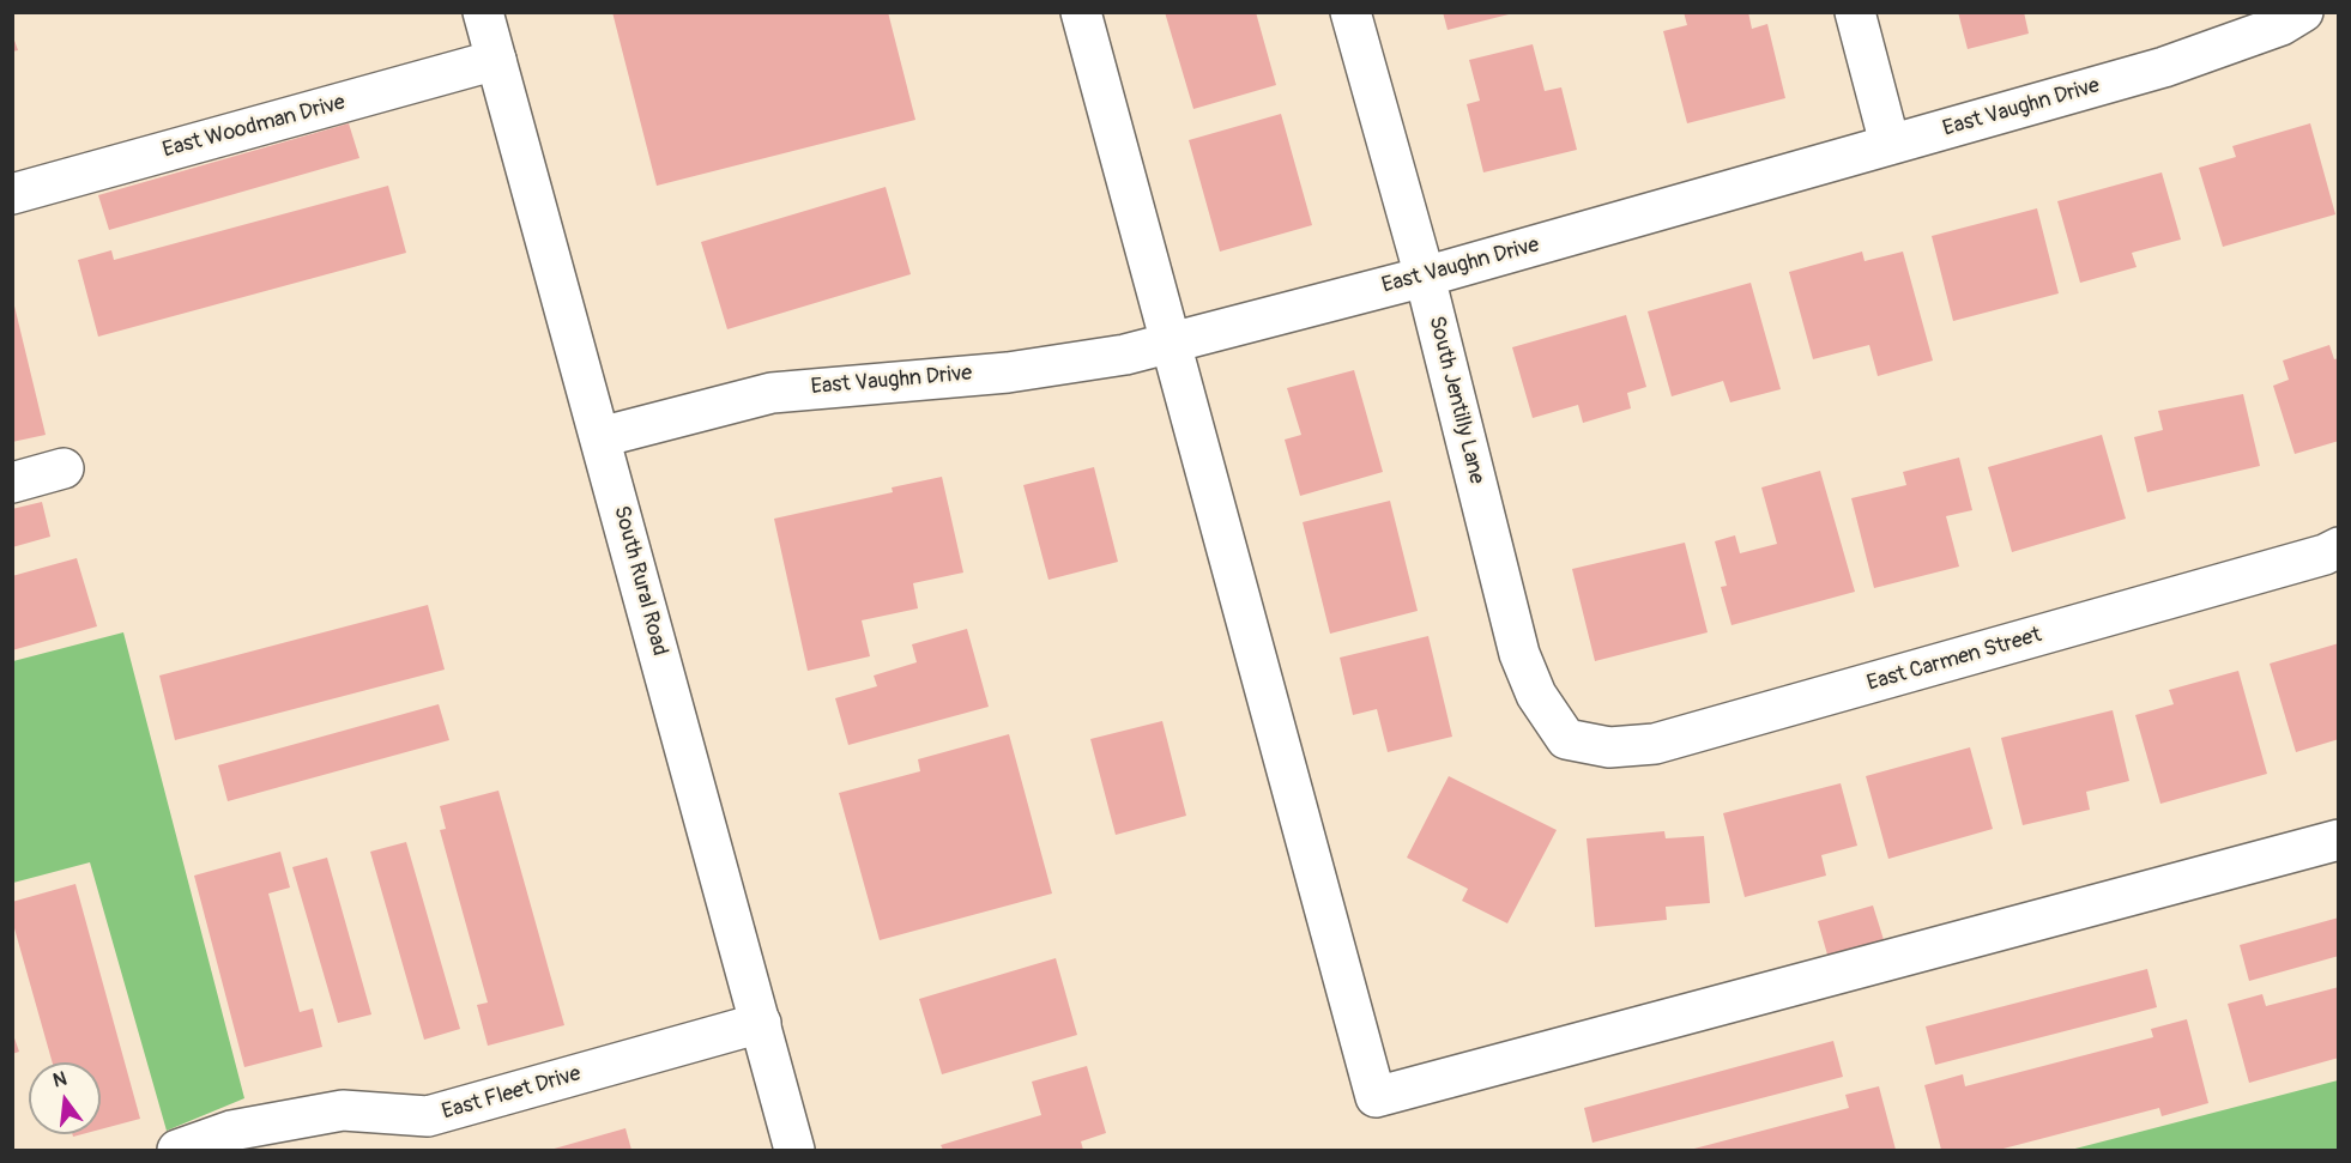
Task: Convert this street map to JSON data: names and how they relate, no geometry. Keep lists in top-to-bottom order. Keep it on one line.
{"streets":{"street":["East Vaughn Drive","East Woodman Drive","South Jentilly Lane","South Rural Road","East Carmen Street","East Fleet Drive"]},"crossings":[["East Vaughn Drive","South Jentilly Lane"],["East Vaughn Drive","South Rural Road"],["East Woodman Drive","South Rural Road"],["South Jentilly Lane","East Carmen Street"],["South Rural Road","East Fleet Drive"]],"north":"top"}
